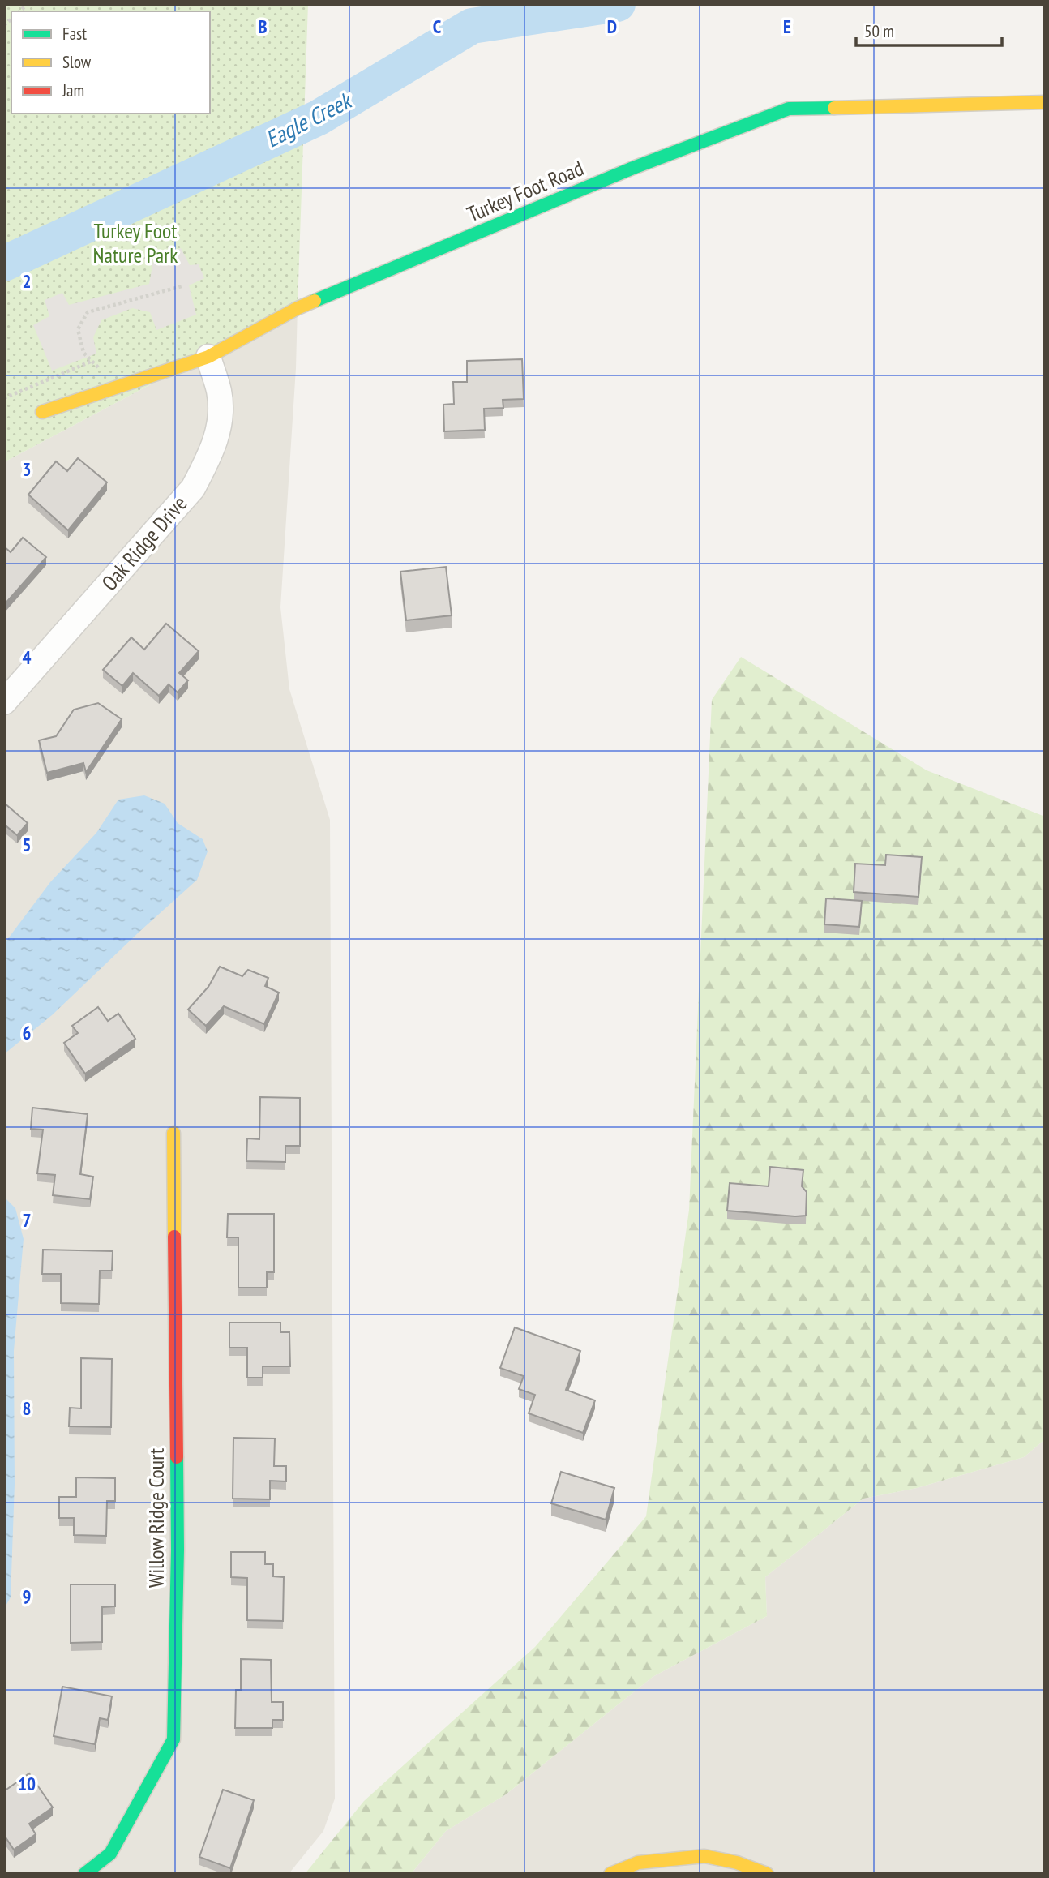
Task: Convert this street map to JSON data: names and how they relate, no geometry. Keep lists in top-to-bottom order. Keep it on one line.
{"streets":{"street":["Turkey Foot Road","Oak Ridge Drive","Willow Ridge Court"]},"crossings":[["Turkey Foot Road","Oak Ridge Drive"]],"water":["Eagle Creek"],"parks":["Turkey Foot Nature Park"],"legend":["Fast","Slow","Jam"],"scale_bar":"50 m","grid":{"columns":["B","C","D","E"],"rows":["2","3","4","5","6","7","8","9","10"]}}
